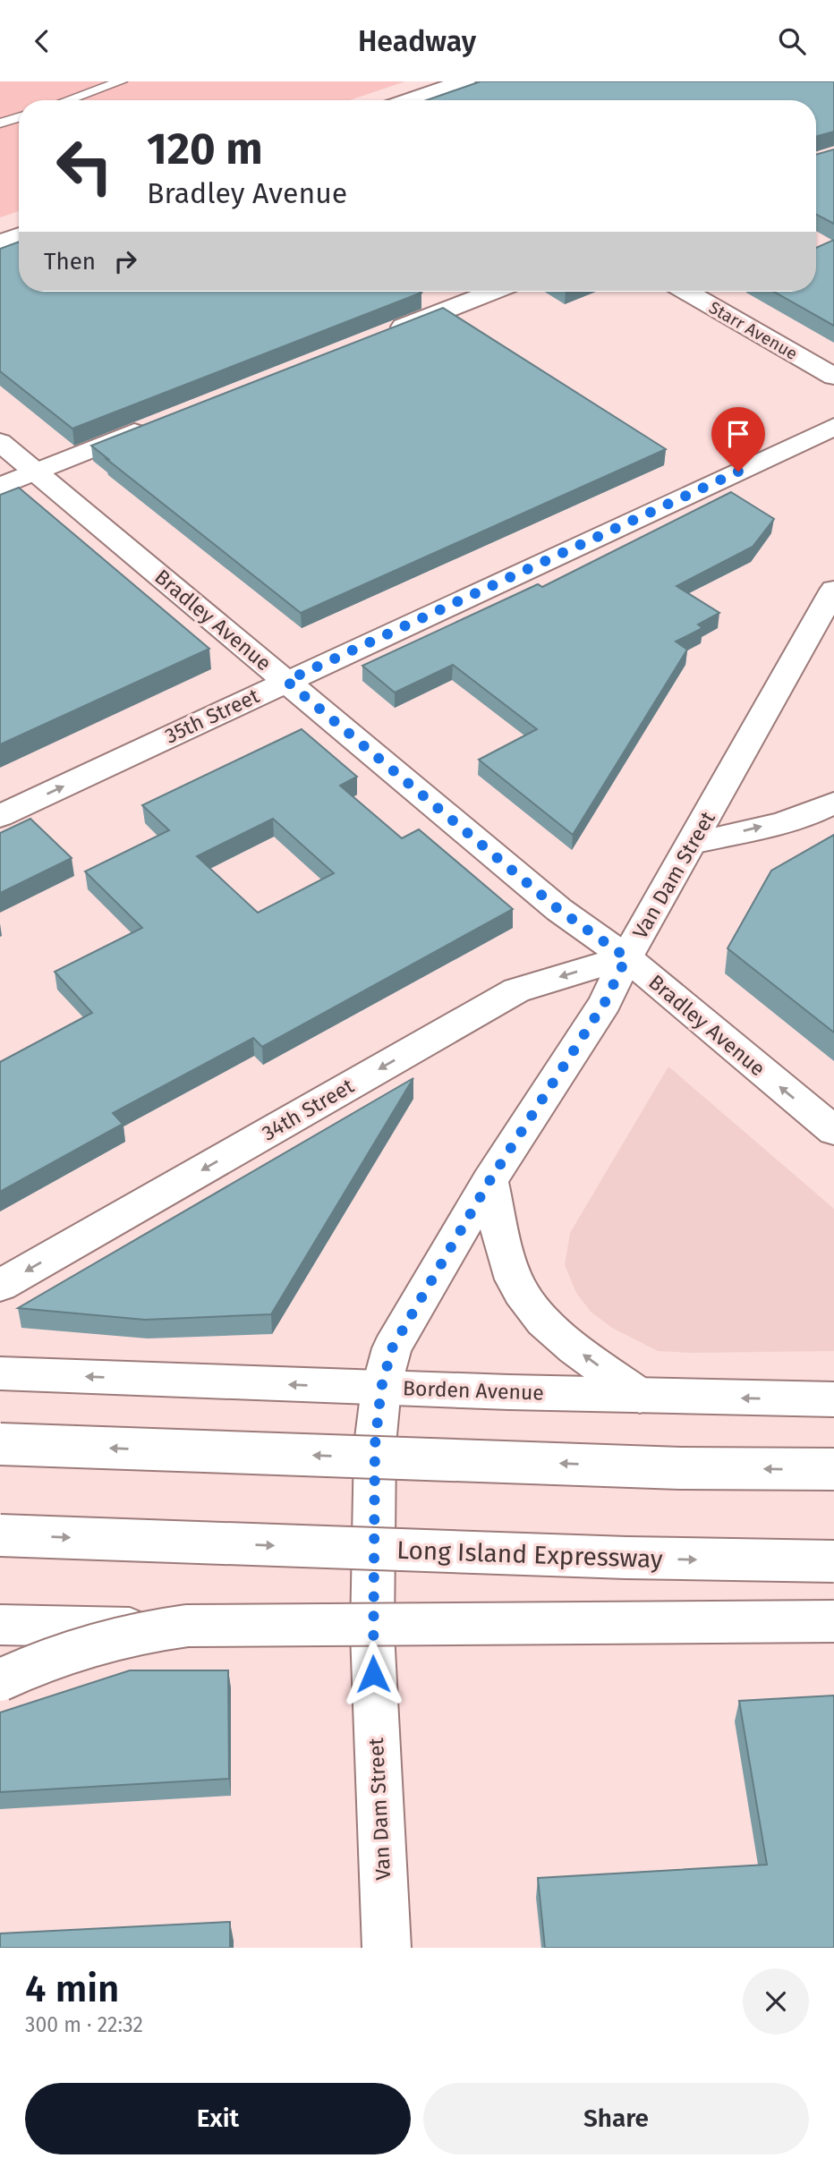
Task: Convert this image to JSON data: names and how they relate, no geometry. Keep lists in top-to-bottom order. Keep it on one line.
{"streets":{"main road":["Starr Avenue","Bradley Avenue","35th Street","Van Dam Street","34th Street","Borden Avenue","Long Island Expressway"]},"crossings":[["Bradley Avenue","35th Street"],["Bradley Avenue","Van Dam Street"],["Bradley Avenue","34th Street"],["Van Dam Street","34th Street"],["Van Dam Street","Borden Avenue"]],"one_way":["34th Street"],"page":{"header":"Headway","turn":["120 m","Bradley Avenue"],"then":"Then","heading":["4 min","300 m · 22:32"],"buttons":["Exit","Share"]}}
